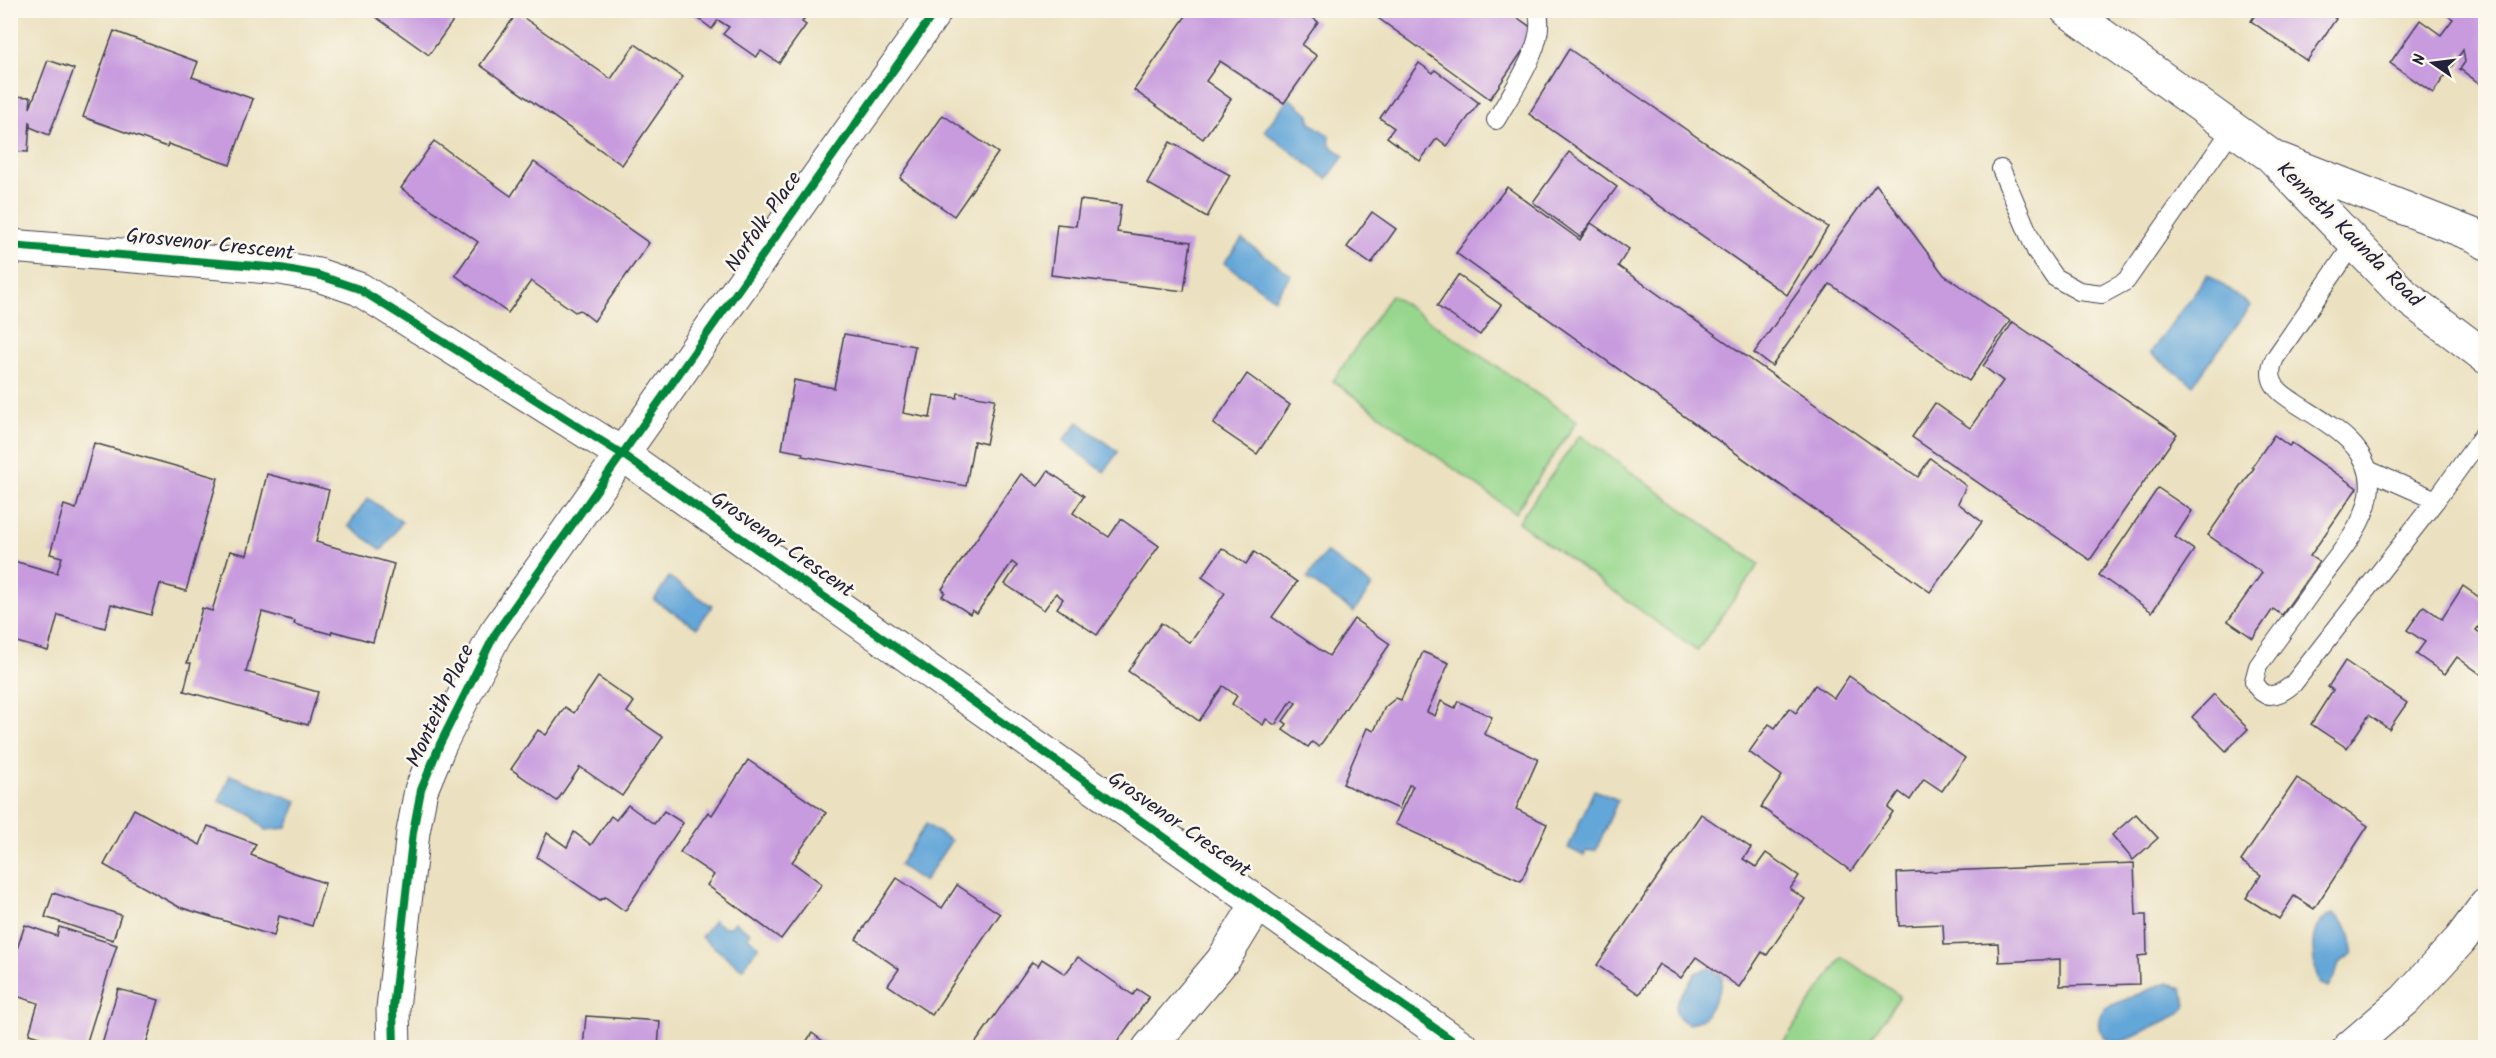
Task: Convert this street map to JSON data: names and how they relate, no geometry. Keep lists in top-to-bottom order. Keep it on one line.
{"streets":{"street":["Norfolk Place","Kenneth Kaunda Road","Grosvenor Crescent","Monteith Place"]},"crossings":[["Norfolk Place","Grosvenor Crescent"],["Norfolk Place","Monteith Place"],["Grosvenor Crescent","Monteith Place"]],"north":"left"}
